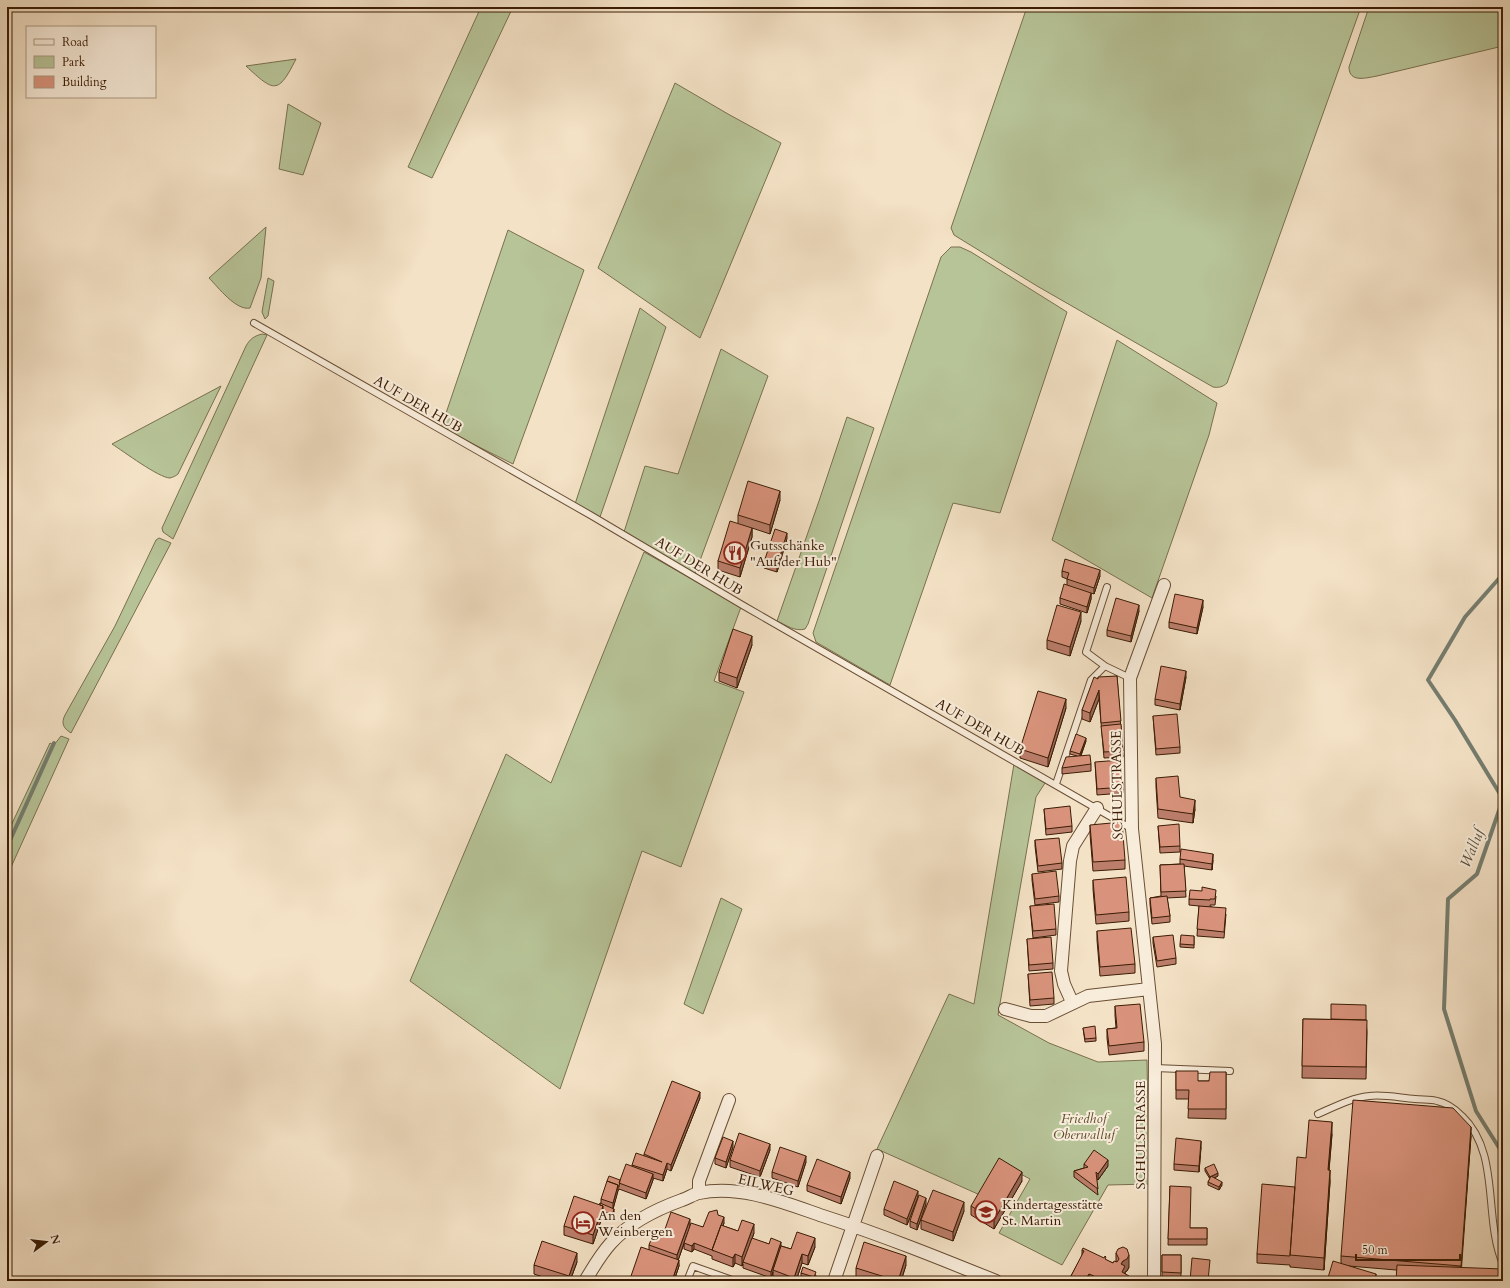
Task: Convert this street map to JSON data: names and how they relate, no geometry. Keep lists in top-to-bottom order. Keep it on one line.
{"streets":{"street":["SCHULSTRASSE","EILWEG"],"lane":["AUF DER HUB"]},"crossings":[["AUF DER HUB","SCHULSTRASSE"]],"water":["Walluf"],"parks":["Friedhof Oberwalluf"],"places":{"restaurant":["Gutsschänke \"Auf der Hub\""],"school or university":["Kindertagesstätte St. Martin"],"hotel":["An den Weinbergen"]},"legend":["Road","Park","Building"],"scale_bar":"50 m","north":"right"}
